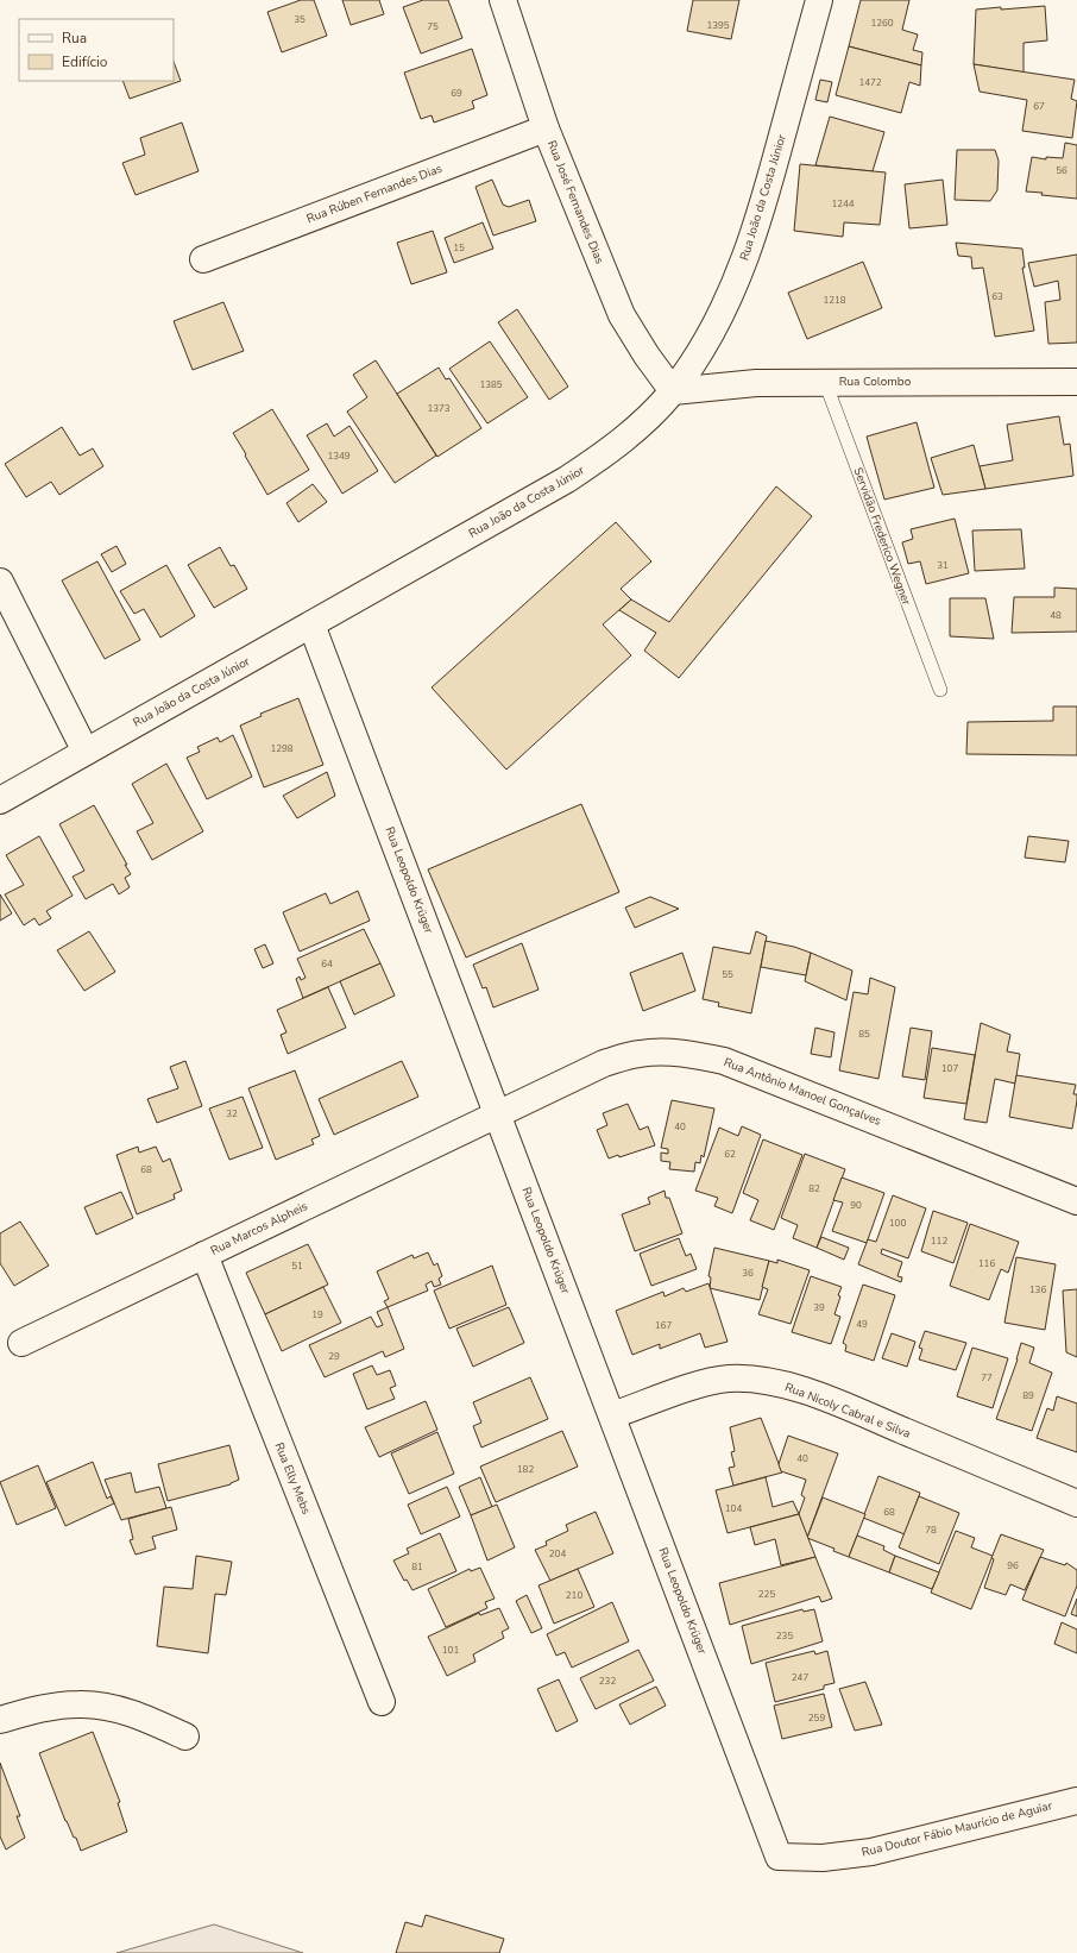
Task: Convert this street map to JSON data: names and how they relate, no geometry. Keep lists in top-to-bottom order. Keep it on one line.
{"streets":{"street":["Rua Rúben Fernandes Dias","Rua João da Costa Júnior","Rua José Fernandes Dias","Rua Colombo","Rua Leopoldo Krüger","Rua Antônio Manoel Gonçalves","Rua Marcos Alpheis","Rua Nicoly Cabral e Silva","Rua Elly Mebs","Rua Doutor Fábio Maurício de Aguiar"],"lane":["Servidão Frederico Wegner"]},"crossings":[["Rua Rúben Fernandes Dias","Rua José Fernandes Dias"],["Rua João da Costa Júnior","Rua José Fernandes Dias"],["Rua João da Costa Júnior","Rua Colombo"],["Rua João da Costa Júnior","Rua Leopoldo Krüger"],["Rua José Fernandes Dias","Rua Colombo"],["Rua Colombo","Servidão Frederico Wegner"],["Rua Leopoldo Krüger","Rua Antônio Manoel Gonçalves"],["Rua Leopoldo Krüger","Rua Marcos Alpheis"],["Rua Leopoldo Krüger","Rua Nicoly Cabral e Silva"],["Rua Leopoldo Krüger","Rua Doutor Fábio Maurício de Aguiar"],["Rua Antônio Manoel Gonçalves","Rua Marcos Alpheis"],["Rua Marcos Alpheis","Rua Elly Mebs"]],"house_numbers":["35","1260","1395","75","1472","69","67","56","1244","15","63","1218","1385","1373","1349","31","48","1298","64","55","85","107","32","40","62","68","82","90","100","112","116","51","36","136","39","19","49","167","29","77","89","40","182","104","68","78","204","96","81","225","210","235","101","247","232","259"],"legend":["Rua","Edifício"]}
